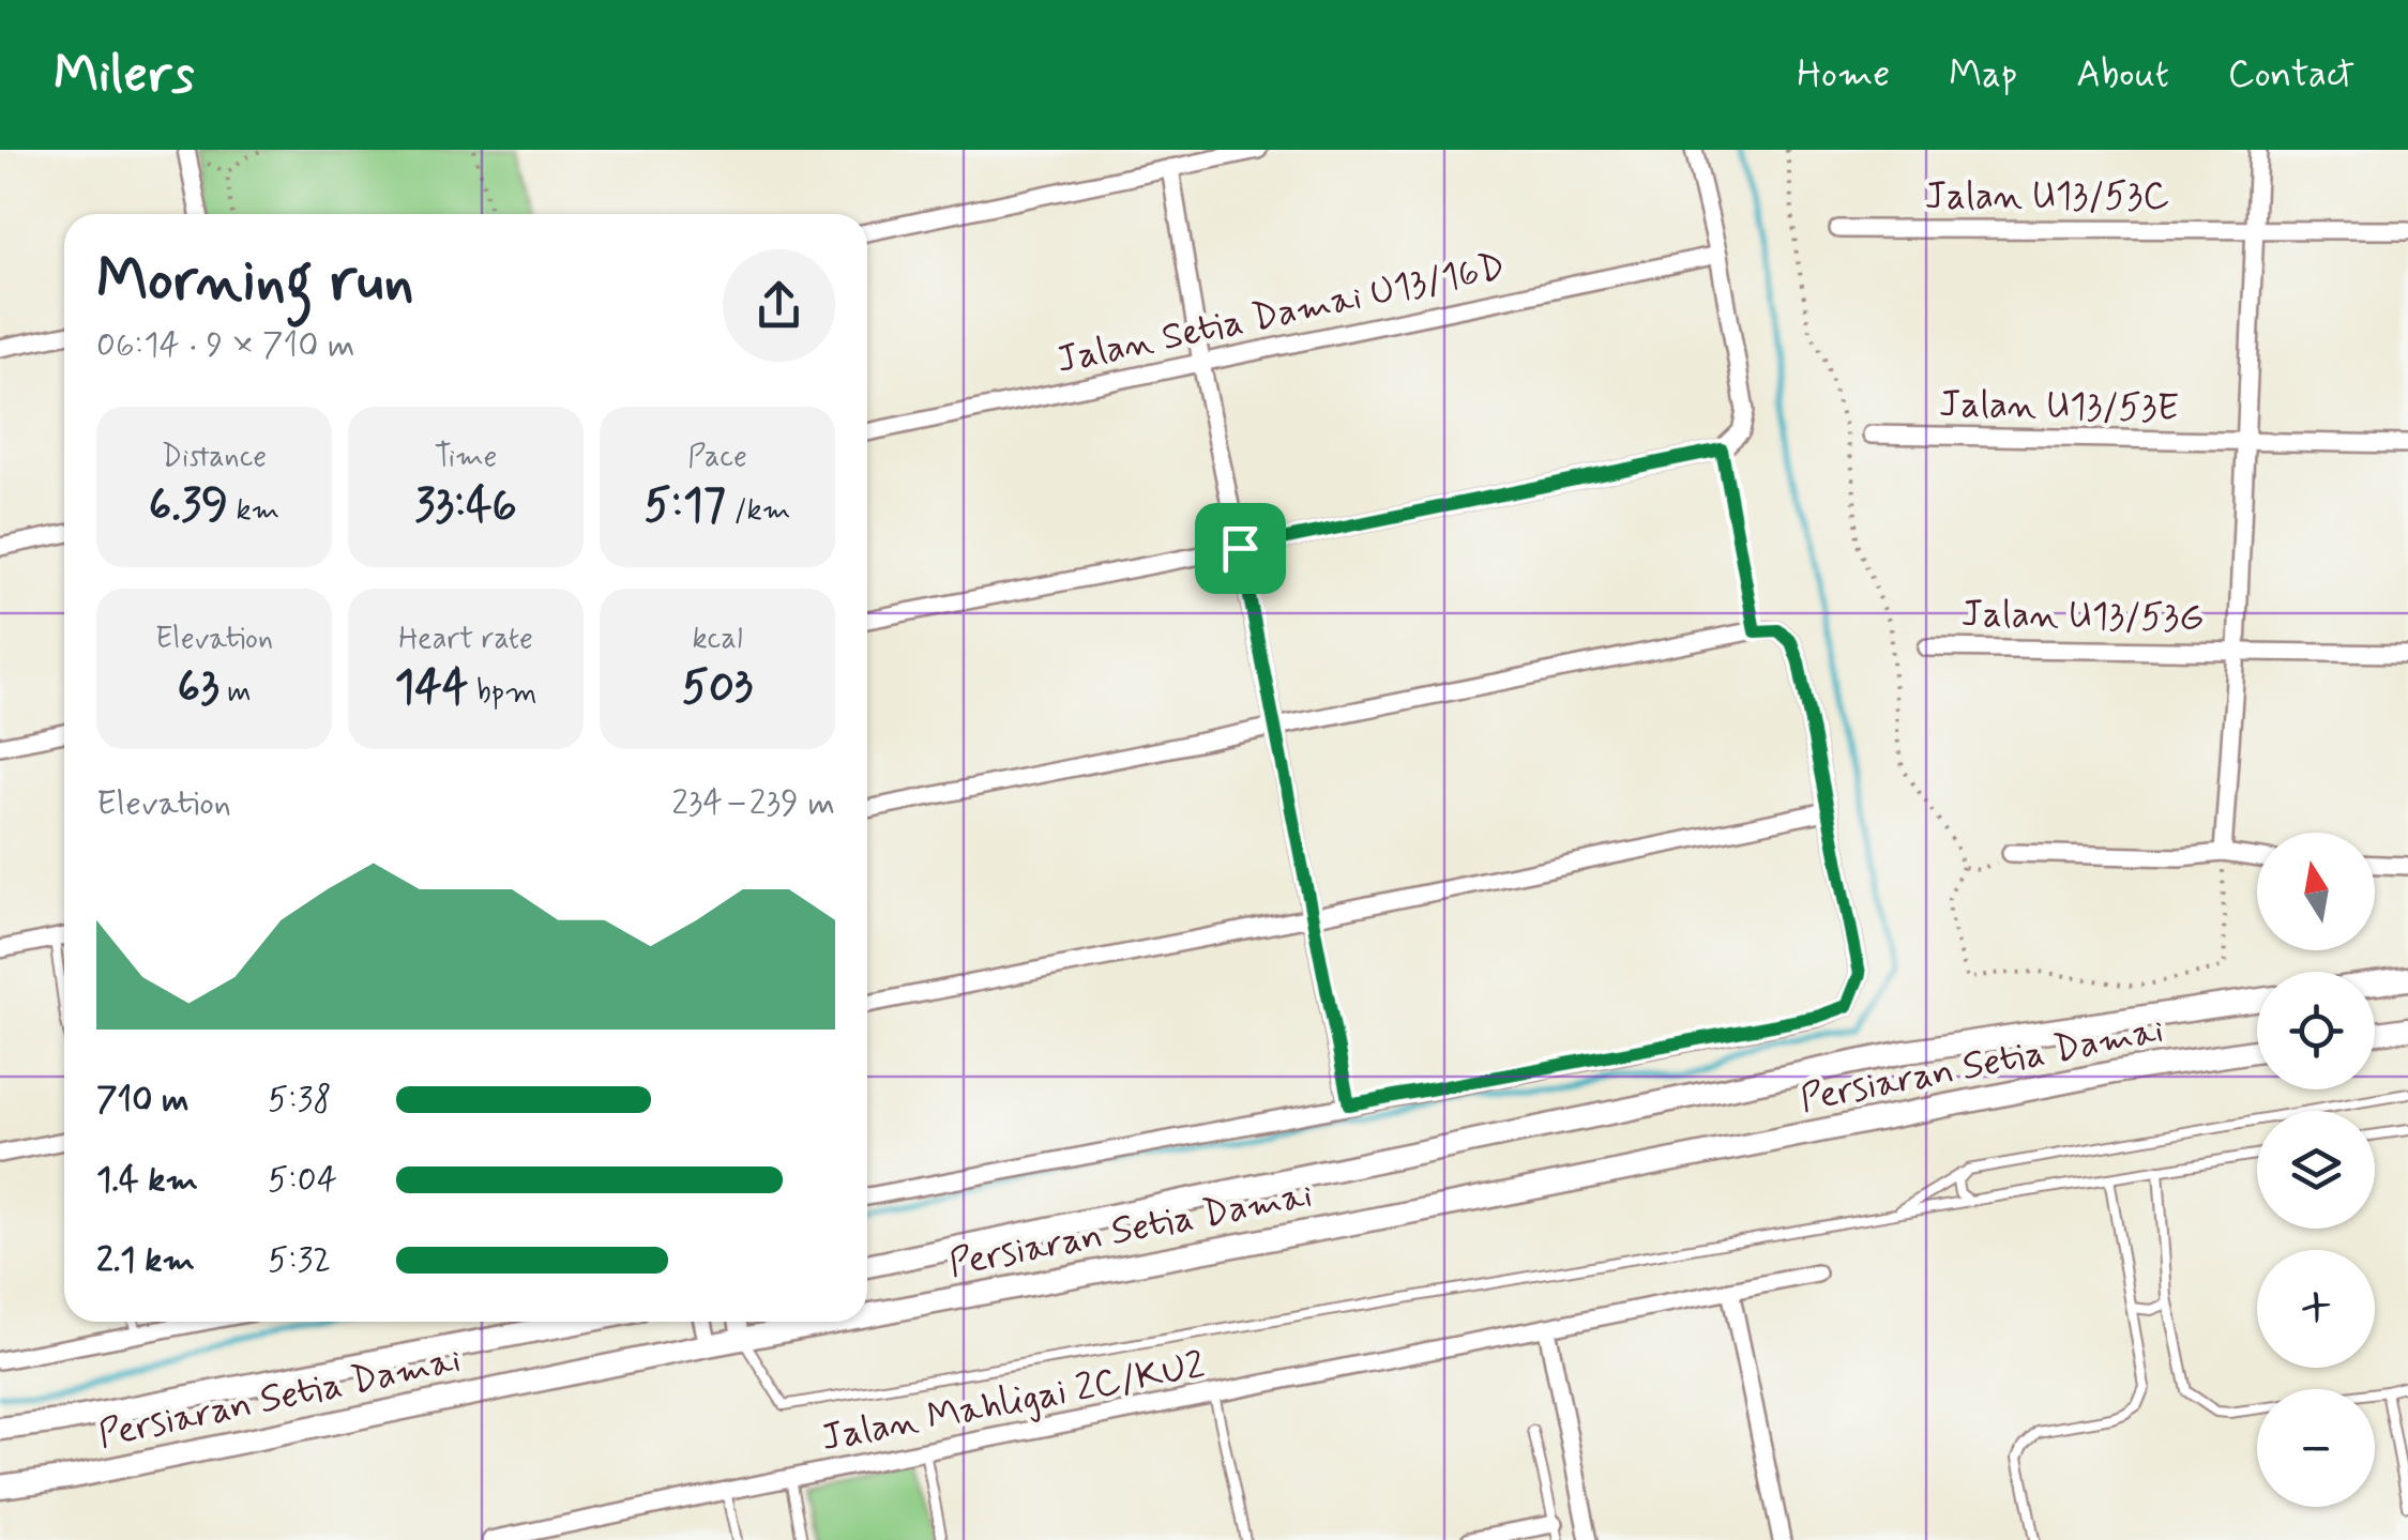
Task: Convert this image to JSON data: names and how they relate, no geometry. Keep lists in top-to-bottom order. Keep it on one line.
{"streets":{"street":["Jalan U13/53C","Jalan Setia Damai U13/16D","Jalan U13/53E","Jalan U13/53G","Persiaran Setia Damai","Jalan Mahligai 2C/KU2"]},"north":"top","page":{"header":"Milers","nav":["Home","Map","About","Contact"],"heading":["Morning run","06:14 · 9 × 710 m"],"stats":[["Distance","6.39 km"],["Time","33:46"],["Pace","5:17 /km"],["Elevation","63 m"],["Heart rate","144 bpm"],["kcal","503"]],"chart":["Elevation","234–239 m"],"map_buttons":["+","−"],"list":[{"name":"710 m","note":"5:38"},{"name":"1.4 km","note":"5:04"},{"name":"2.1 km","note":"5:32"}]}}
